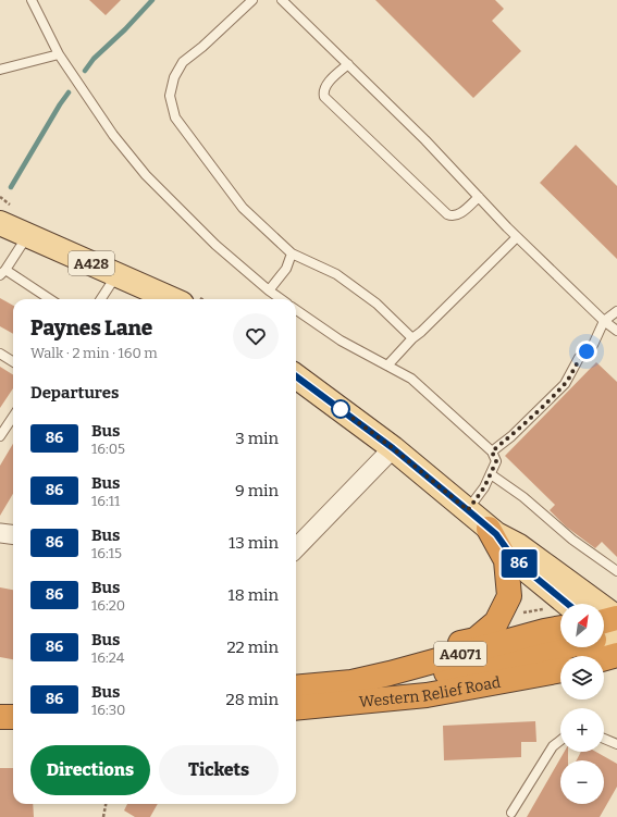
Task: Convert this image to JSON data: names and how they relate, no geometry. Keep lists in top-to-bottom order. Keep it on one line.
{"streets":{"highway":["A4071","Western Relief Road"],"main road":["A428"]},"lines":["bus line 86"],"north":"top right","page":{"on_map":"86","heading":[["Paynes Lane","Walk · 2 min · 160 m"],"Departures"],"list":[{"mark":"86","name":"Bus","note":"16:05","value":"3 min"},{"mark":"86","name":"Bus","note":"16:11","value":"9 min"},{"mark":"86","name":"Bus","note":"16:15","value":"13 min"},{"mark":"86","name":"Bus","note":"16:20","value":"18 min"},{"mark":"86","name":"Bus","note":"16:24","value":"22 min"},{"mark":"86","name":"Bus","note":"16:30","value":"28 min"}],"map_buttons":["+","−"],"buttons":["Directions","Tickets"]}}
